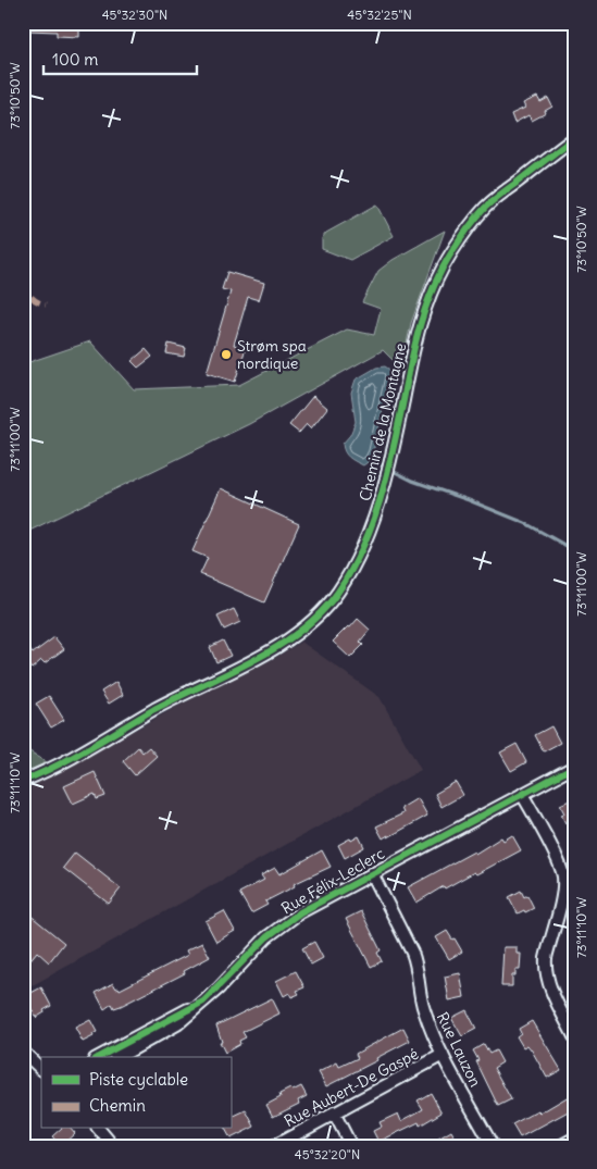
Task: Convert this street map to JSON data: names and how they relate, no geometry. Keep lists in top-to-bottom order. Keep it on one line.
{"streets":{"street":["Chemin de la Montagne","Rue Félix-Leclerc","Rue Lauzon","Rue Aubert-De Gaspé"]},"crossings":[["Rue Félix-Leclerc","Rue Lauzon"],["Rue Lauzon","Rue Aubert-De Gaspé"]],"places":["Strøm spa nordique"],"legend":["Piste cyclable","Chemin"],"scale_bar":"100 m","coordinates":["45°32'30\"N","45°32'25\"N","73°10'50\"W","73°11'00\"W","73°11'10\"W","45°32'20\"N"]}
